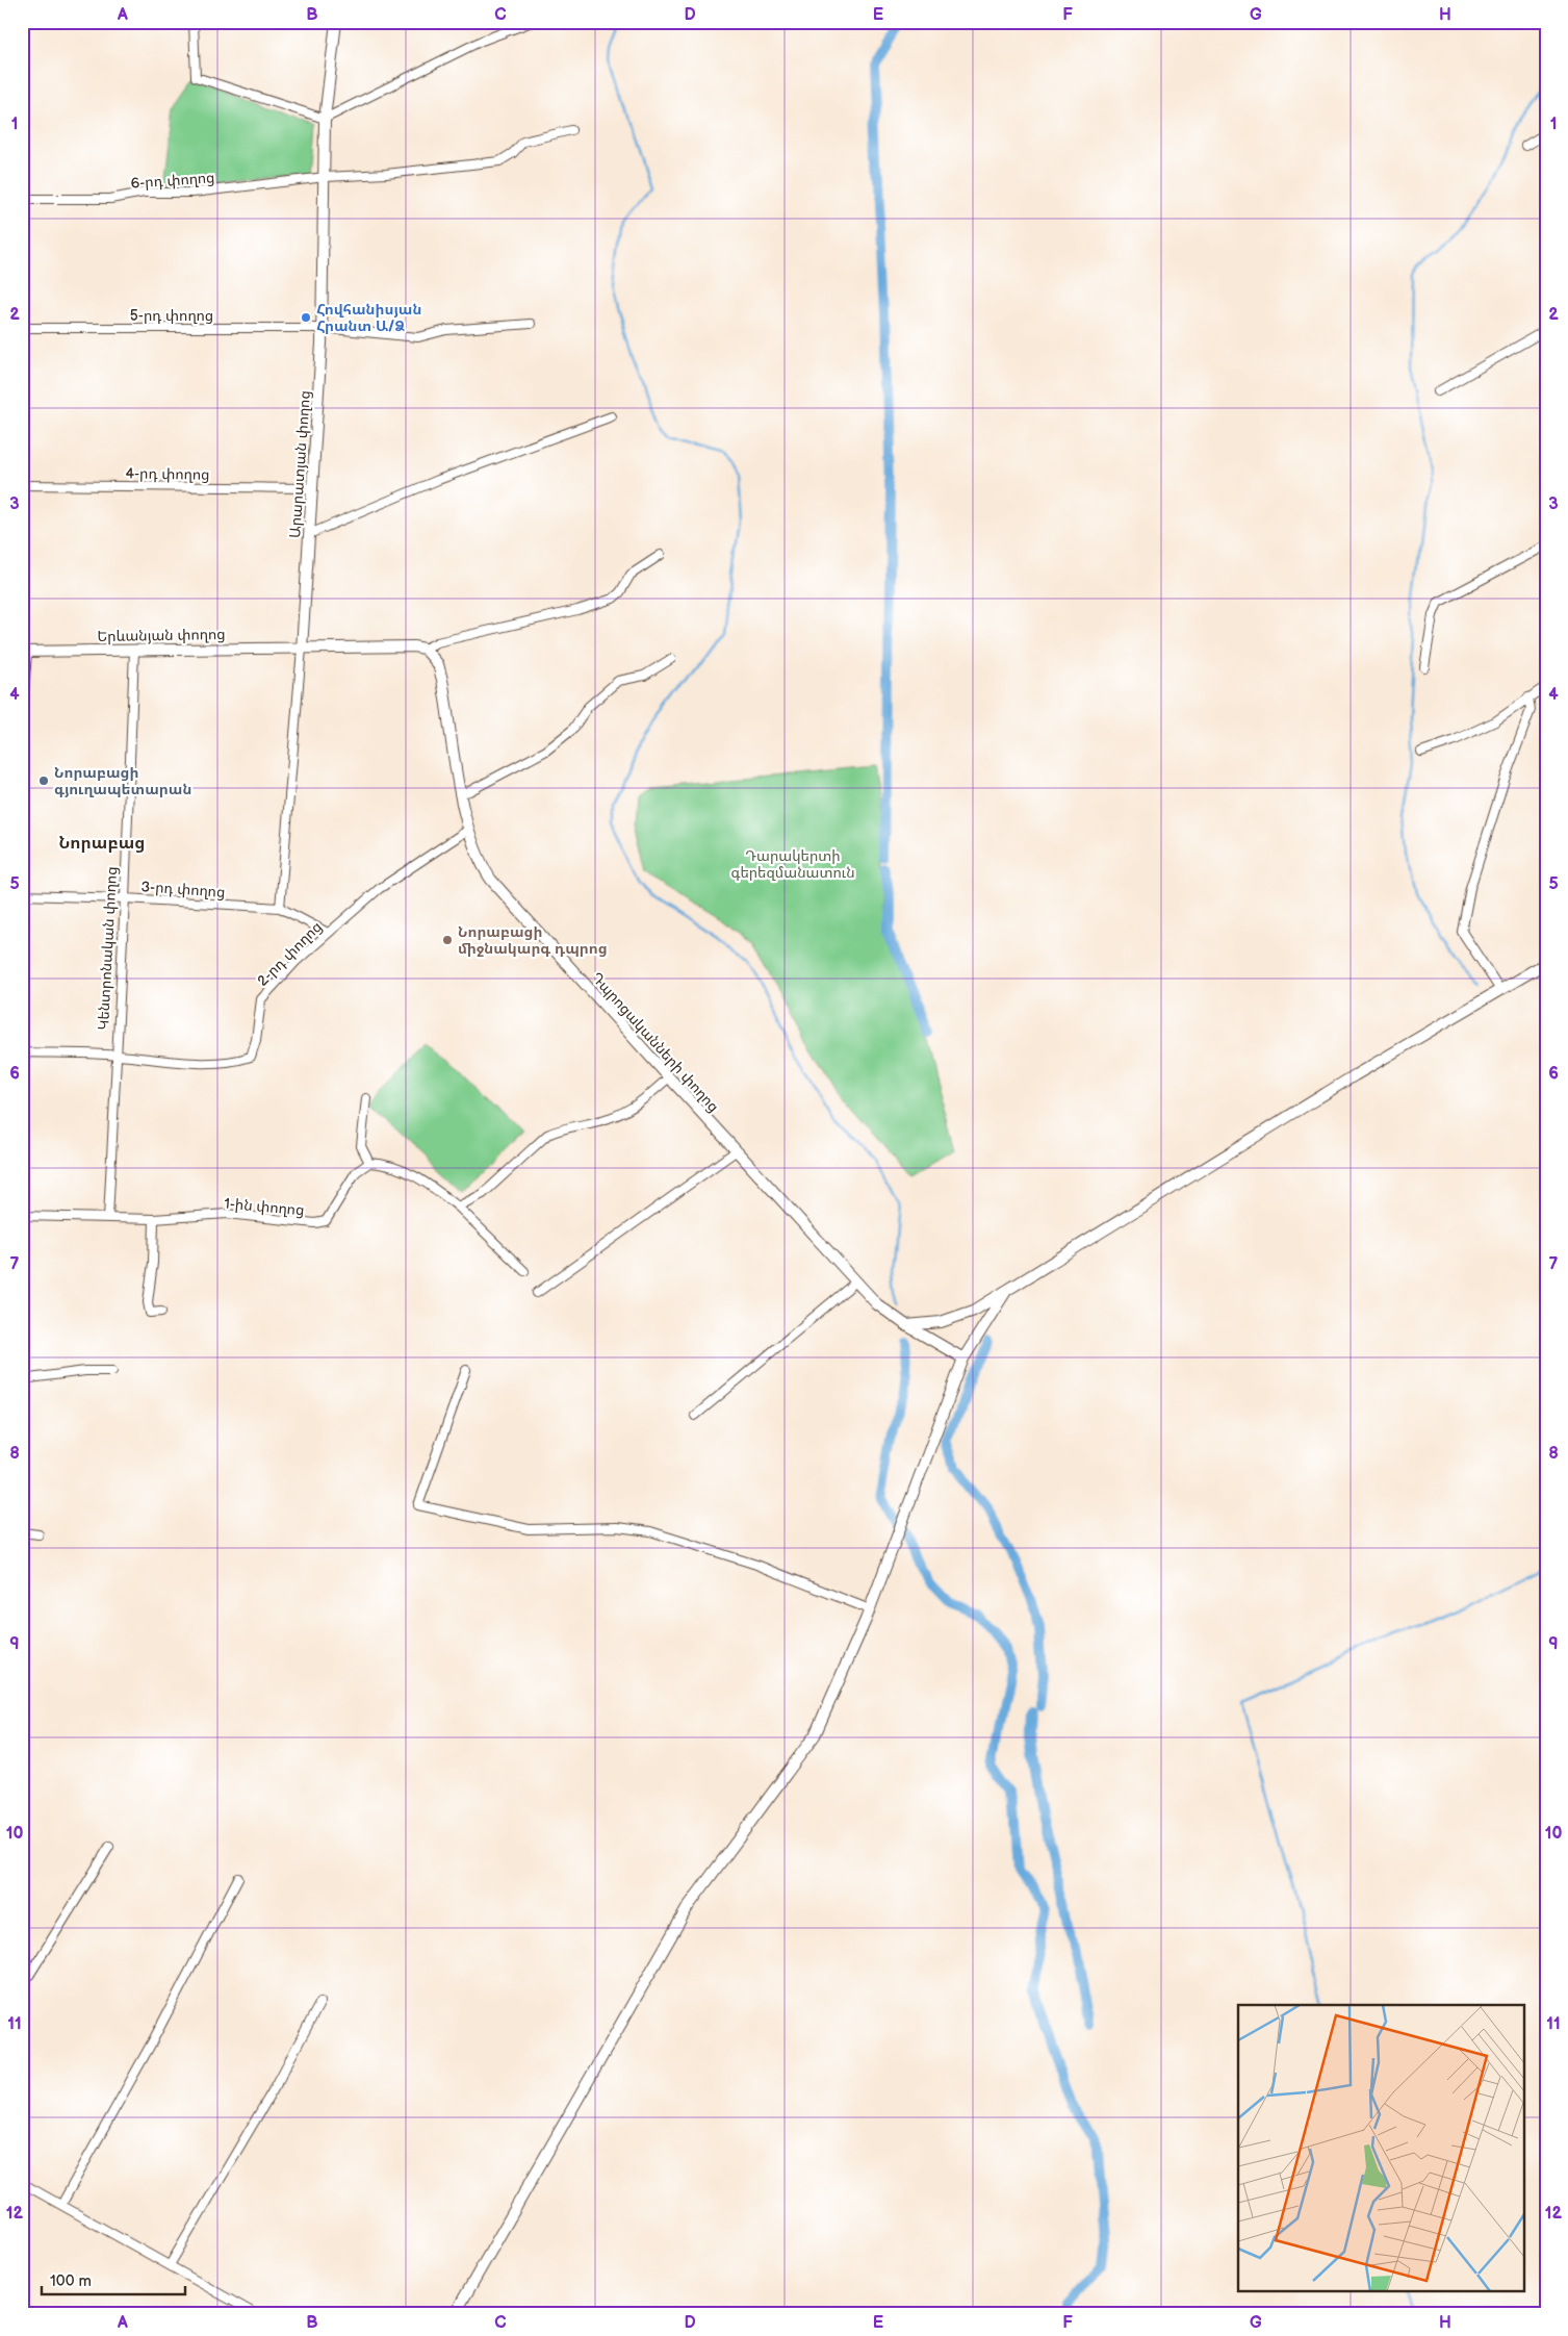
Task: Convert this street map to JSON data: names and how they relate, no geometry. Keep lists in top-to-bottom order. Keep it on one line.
{"streets":{"main road":["Արարատյան փողոց","Երևանյան փողոց","Դպրոցականների փողոց"],"street":["6-րդ փողոց","5-րդ փողոց","4-րդ փողոց","3-րդ փողոց","Կենտրոնական փողոց","2-րդ փողոց","1-ին փողոց"]},"crossings":[["6-րդ փողոց","Արարատյան փողոց"],["5-րդ փողոց","Արարատյան փողոց"],["Արարատյան փողոց","4-րդ փողոց"],["Արարատյան փողոց","Երևանյան փողոց"],["Արարատյան փողոց","3-րդ փողոց"],["Երևանյան փողոց","Կենտրոնական փողոց"],["3-րդ փողոց","Կենտրոնական փողոց"],["Կենտրոնական փողոց","2-րդ փողոց"],["Կենտրոնական փողոց","1-ին փողոց"],["2-րդ փողոց","Դպրոցականների փողոց"]],"districts":["Նորաբաց"],"parks":["Դարակերտի գերեզմանատուն"],"places":["Հովհանիսյան Հրանտ Ա/Ձ","Նորաբացի գյուղապետարան","Նորաբացի միջնակարգ դպրոց"],"scale_bar":"100 m","grid":{"columns":["A","B","C","D","E","F","G","H"],"rows":["1","2","3","4","5","6","7","8","9","10","11","12"]}}
